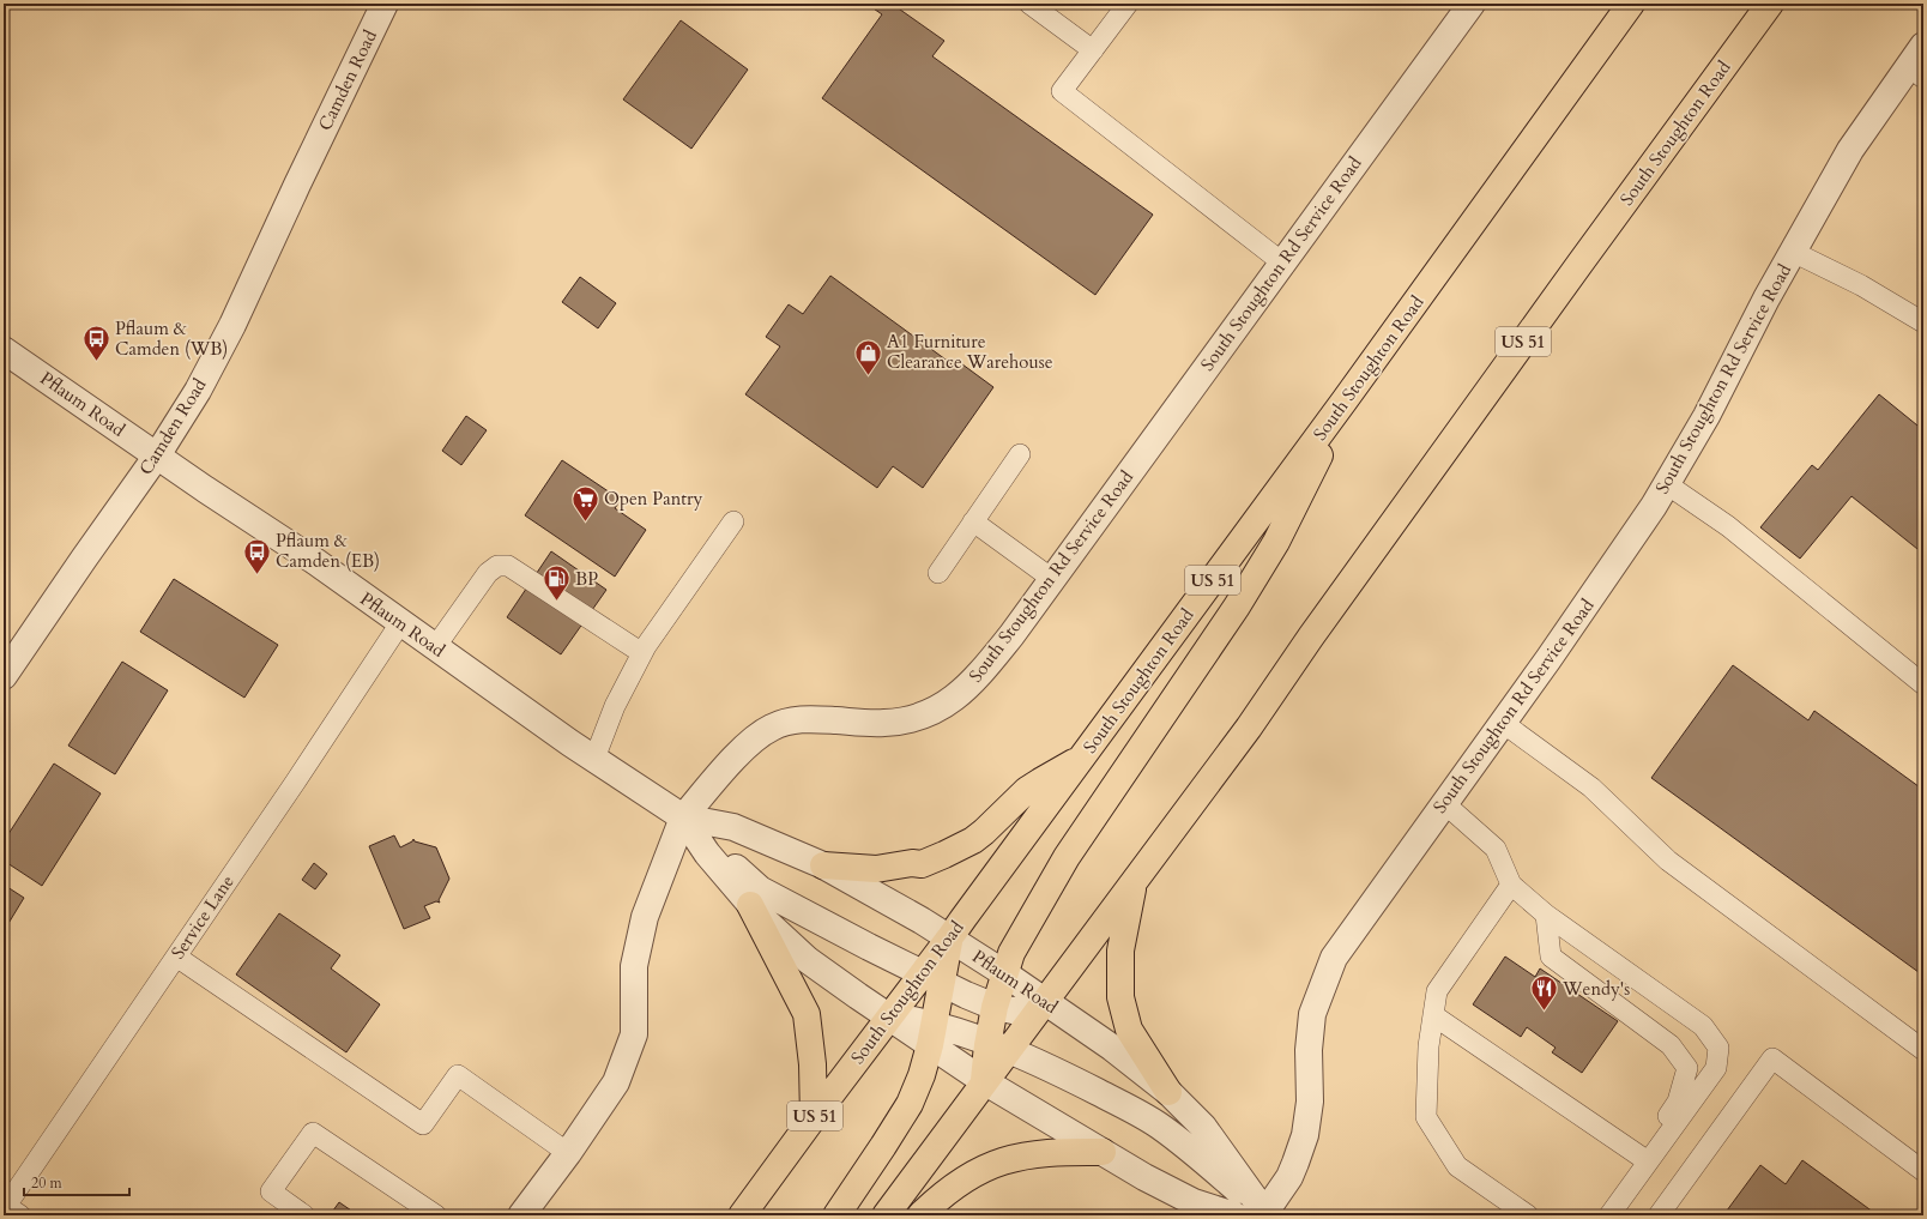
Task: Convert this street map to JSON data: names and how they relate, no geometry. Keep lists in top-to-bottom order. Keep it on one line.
{"streets":{"main road":["South Stoughton Road","US 51"],"street":["Camden Road","South Stoughton Rd Service Road","Pflaum Road"],"lane":["Service Lane"]},"crossings":[["Camden Road","Pflaum Road"],["South Stoughton Road","Pflaum Road"],["South Stoughton Rd Service Road","Pflaum Road"],["Pflaum Road","Service Lane"]],"places":{"bus stop":["Pflaum & Camden (WB)","Pflaum & Camden (EB)"],"shop":["A1 Furniture Clearance Warehouse"],"supermarket":["Open Pantry"],"fuel station":["BP"],"restaurant":["Wendy's"]},"scale_bar":"20 m"}
